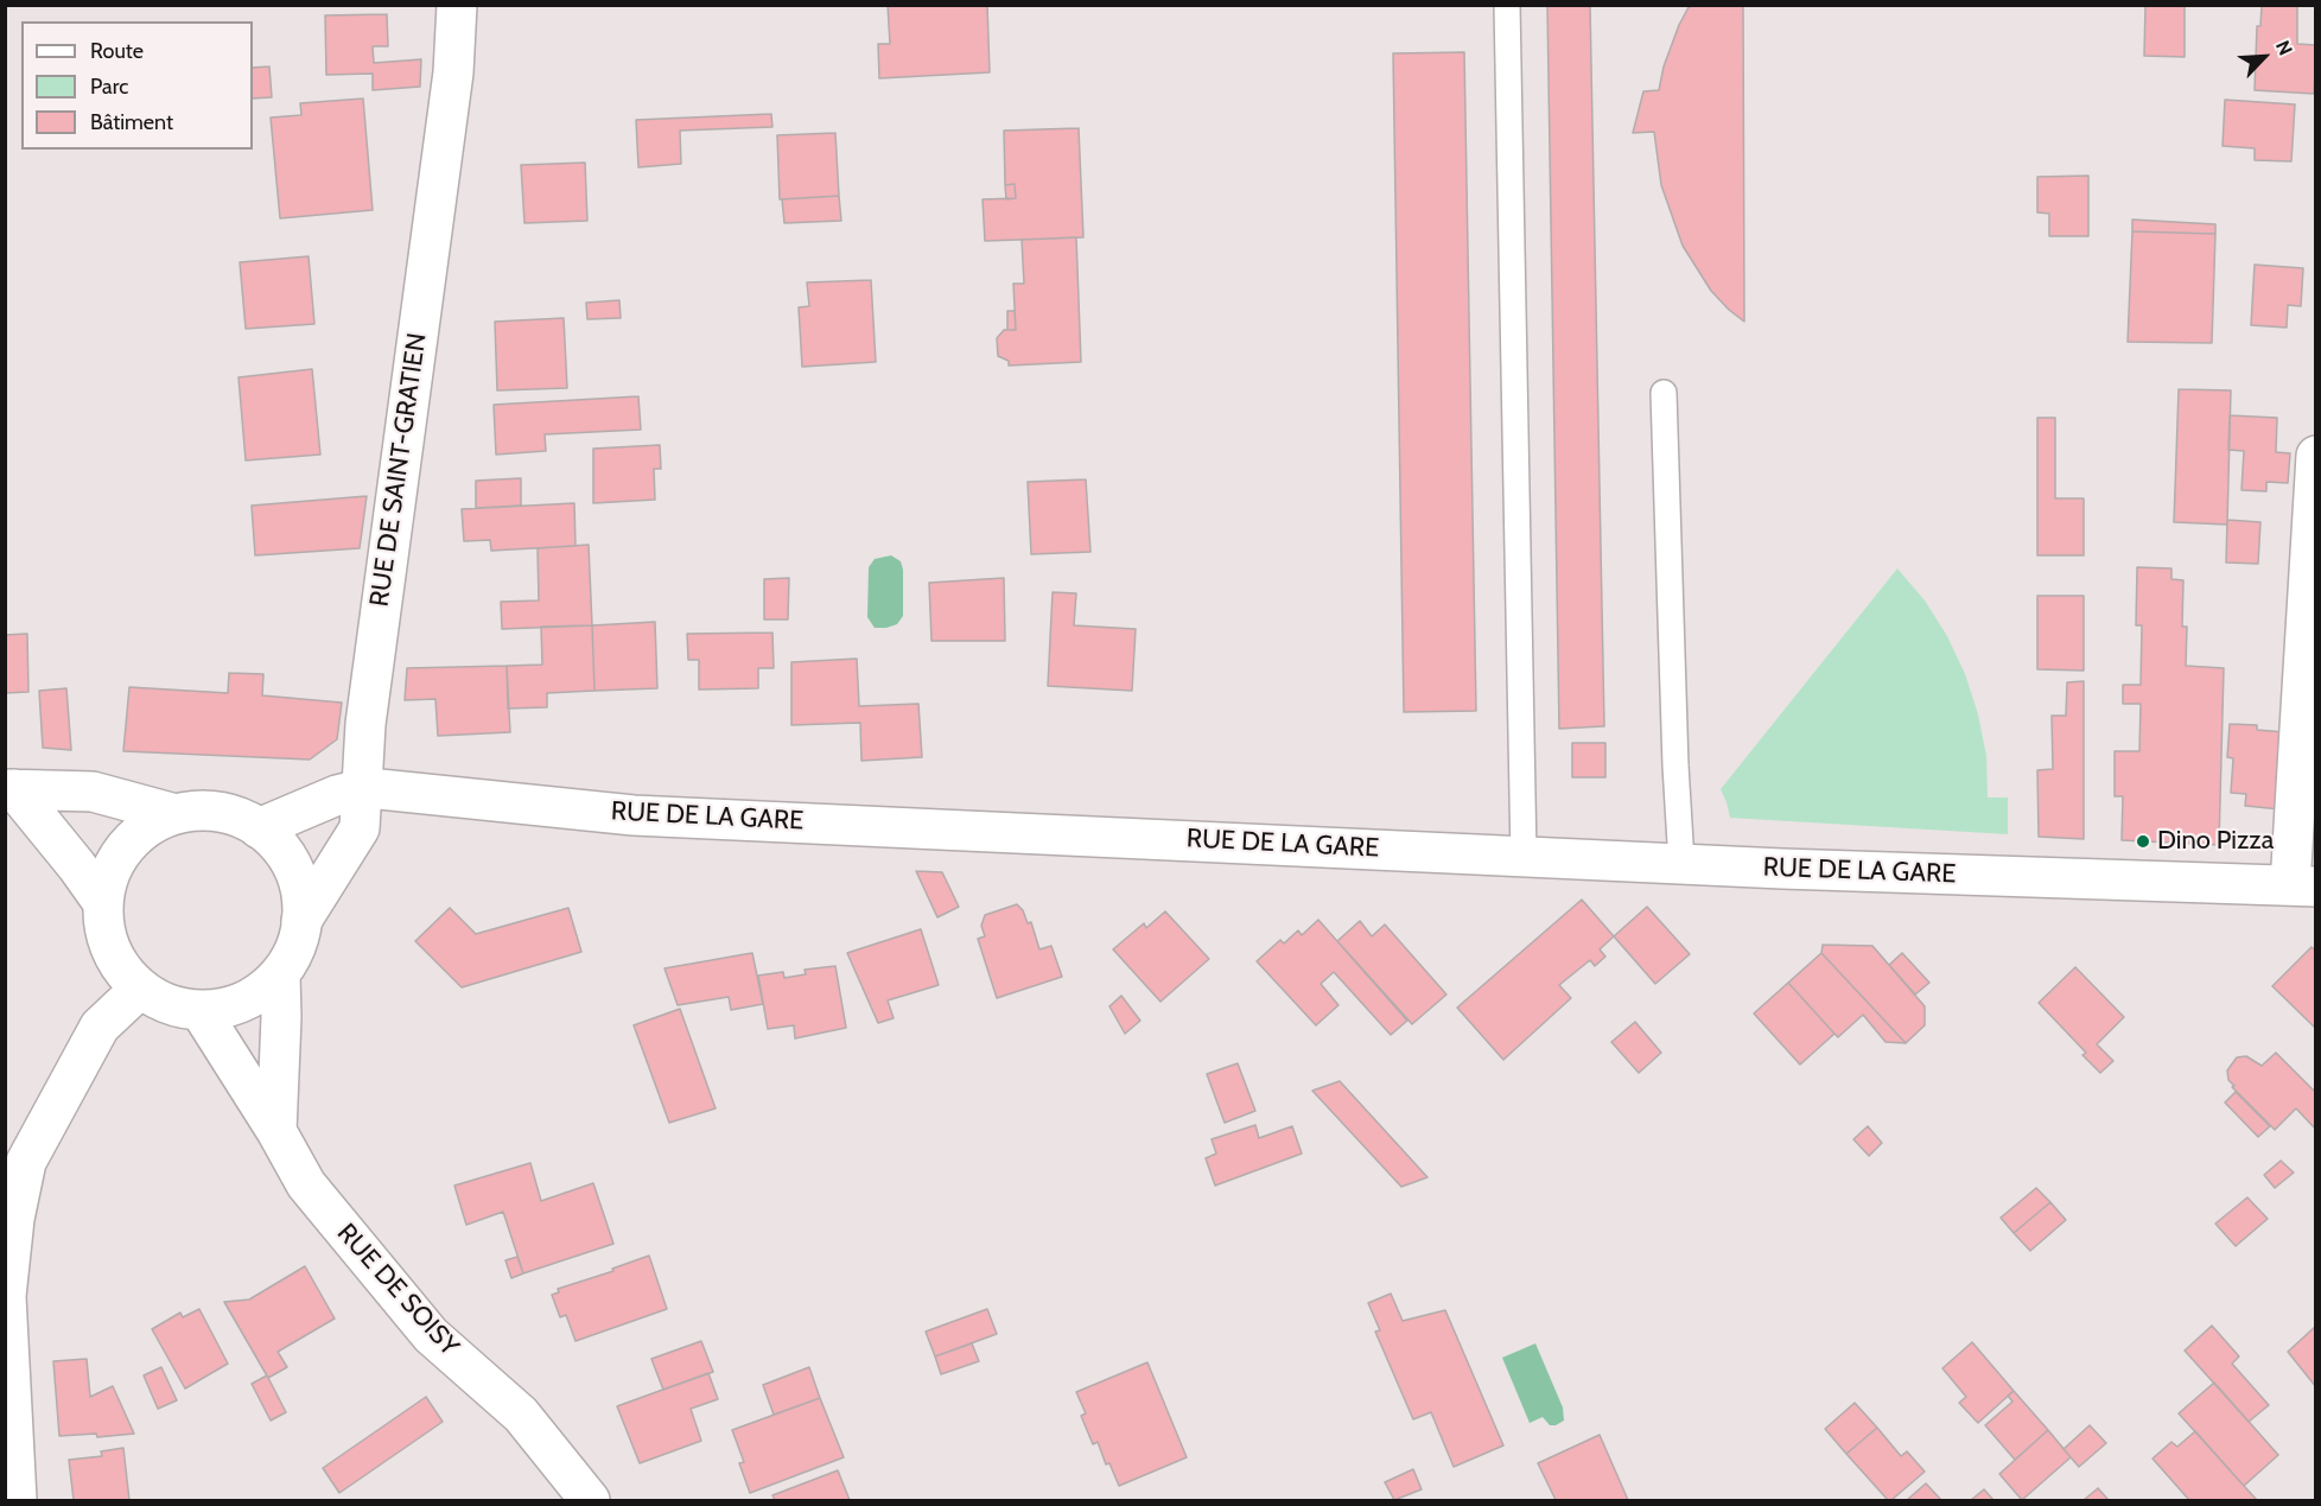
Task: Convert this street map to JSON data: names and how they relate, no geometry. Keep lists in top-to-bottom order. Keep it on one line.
{"streets":{"street":["RUE DE SAINT-GRATIEN","RUE DE LA GARE","RUE DE SOISY"]},"crossings":[["RUE DE SAINT-GRATIEN","RUE DE LA GARE"],["RUE DE SAINT-GRATIEN","RUE DE SOISY"],["RUE DE LA GARE","RUE DE SOISY"]],"places":["Dino Pizza"],"legend":["Route","Parc","Bâtiment"],"north":"top right"}
